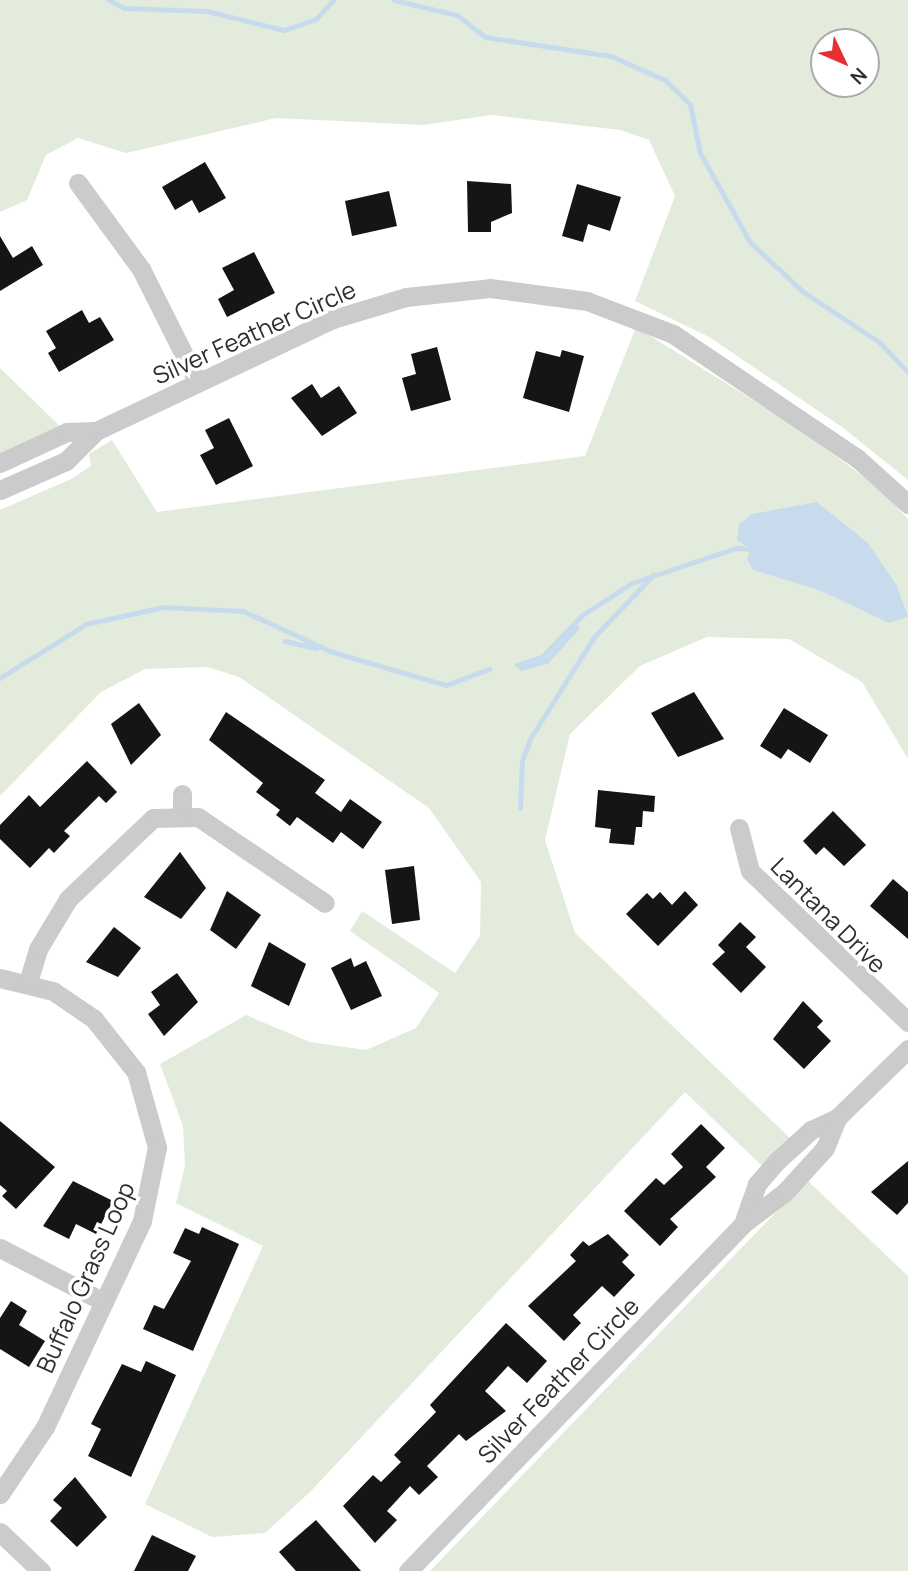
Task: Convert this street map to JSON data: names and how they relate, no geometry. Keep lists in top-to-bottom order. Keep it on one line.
{"streets":{"street":["Silver Feather Circle","Lantana Drive","Buffalo Grass Loop"]},"north":"bottom right"}
